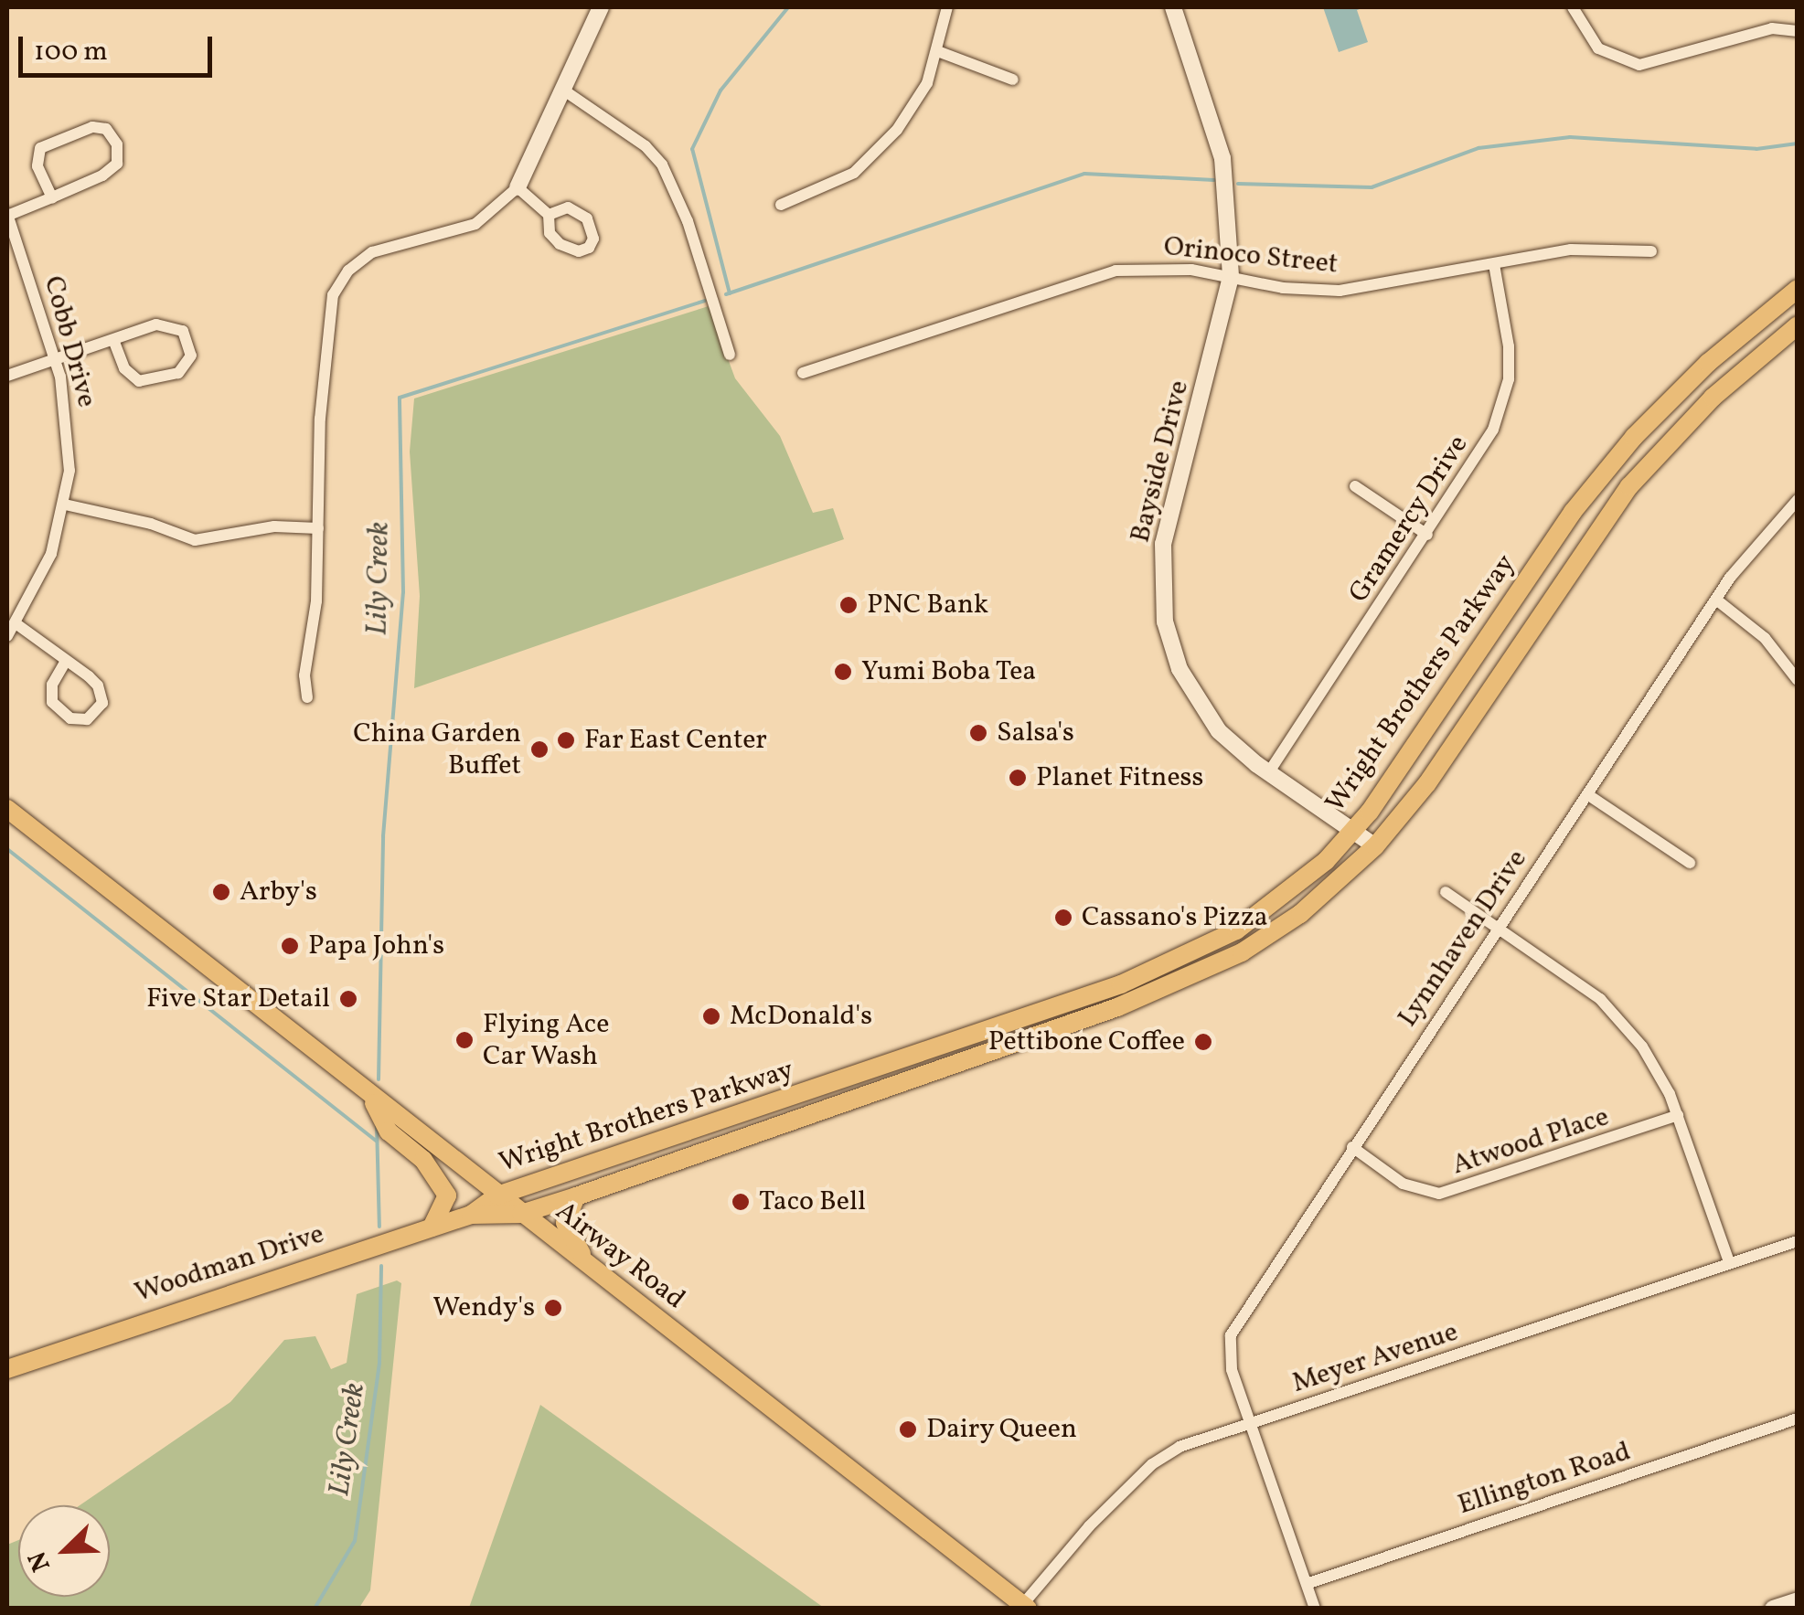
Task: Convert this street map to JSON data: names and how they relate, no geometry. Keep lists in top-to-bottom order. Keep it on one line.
{"streets":{"main road":["Wright Brothers Parkway","Airway Road","Woodman Drive"],"street":["Orinoco Street","Cobb Drive","Bayside Drive","Gramercy Drive","Lynnhaven Drive","Atwood Place","Meyer Avenue","Ellington Road"]},"crossings":[["Orinoco Street","Bayside Drive"],["Orinoco Street","Gramercy Drive"],["Bayside Drive","Gramercy Drive"],["Bayside Drive","Wright Brothers Parkway"],["Wright Brothers Parkway","Airway Road"],["Wright Brothers Parkway","Woodman Drive"],["Lynnhaven Drive","Atwood Place"],["Lynnhaven Drive","Meyer Avenue"],["Lynnhaven Drive","Ellington Road"],["Airway Road","Meyer Avenue"]],"water":["Lily Creek"],"places":["PNC Bank","Yumi Boba Tea","Salsa's","Far East Center","China Garden Buffet","Planet Fitness","Arby's","Cassano's Pizza","Papa John's","Five Star Detail","McDonald's","Flying Ace Car Wash","Pettibone Coffee","Taco Bell","Wendy's","Dairy Queen"],"scale_bar":"100 m","north":"bottom left"}
